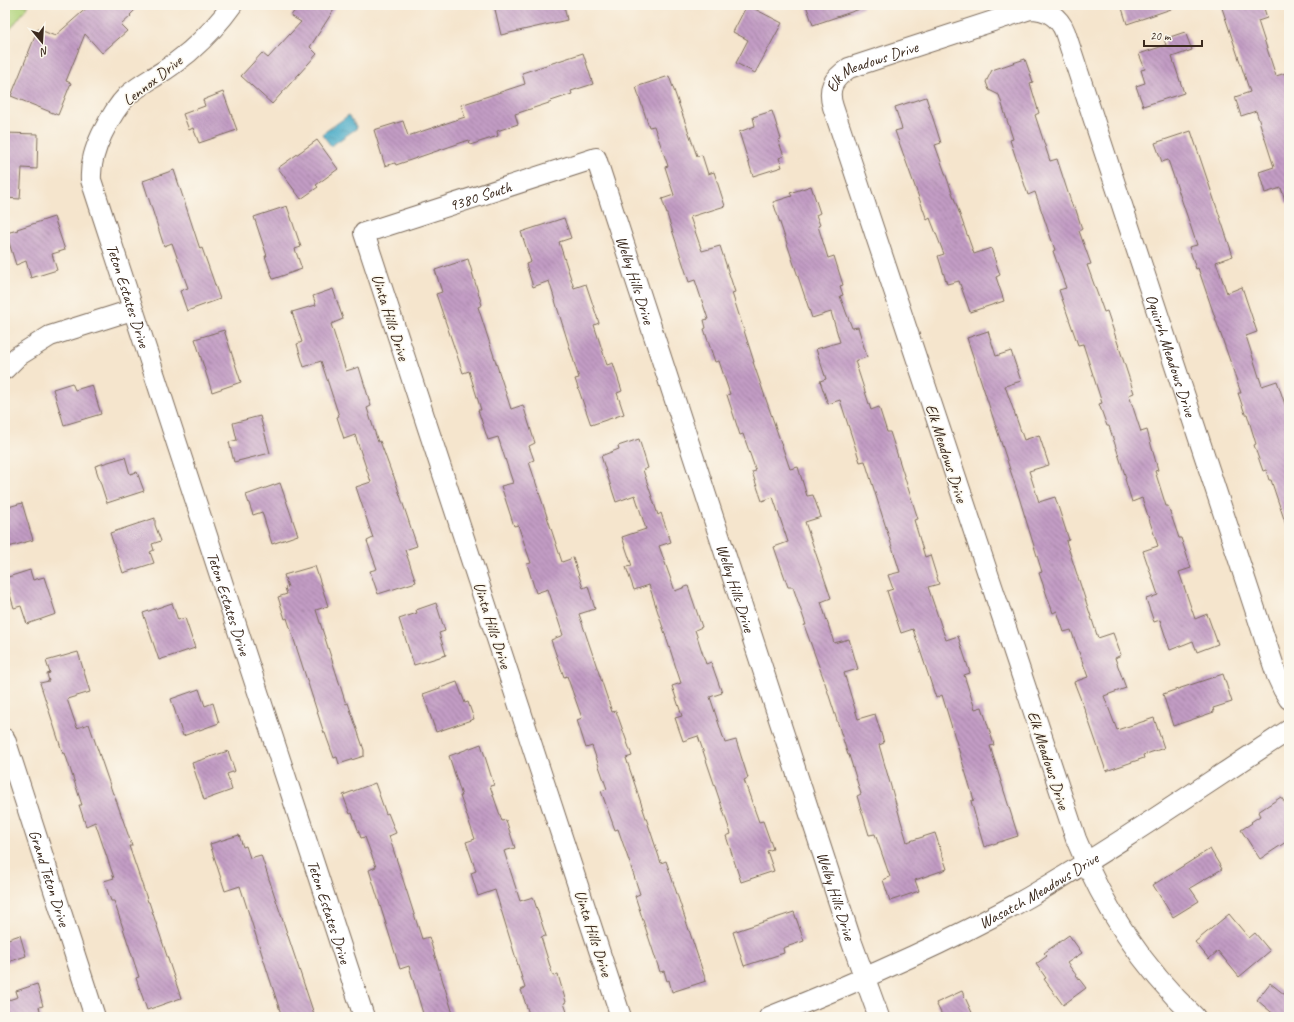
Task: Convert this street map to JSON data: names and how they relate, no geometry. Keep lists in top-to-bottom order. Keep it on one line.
{"streets":{"street":["Elk Meadows Drive","Lennox Drive","9380 South","Welby Hills Drive","Teton Estates Drive","Uinta Hills Drive","Oquirrh Meadows Drive","Grand Teton Drive","Wasatch Meadows Drive"]},"crossings":[["Elk Meadows Drive","Oquirrh Meadows Drive"],["Elk Meadows Drive","Wasatch Meadows Drive"],["Lennox Drive","Teton Estates Drive"],["9380 South","Welby Hills Drive"],["9380 South","Uinta Hills Drive"],["Welby Hills Drive","Wasatch Meadows Drive"]],"scale_bar":"20 m","north":"bottom"}
